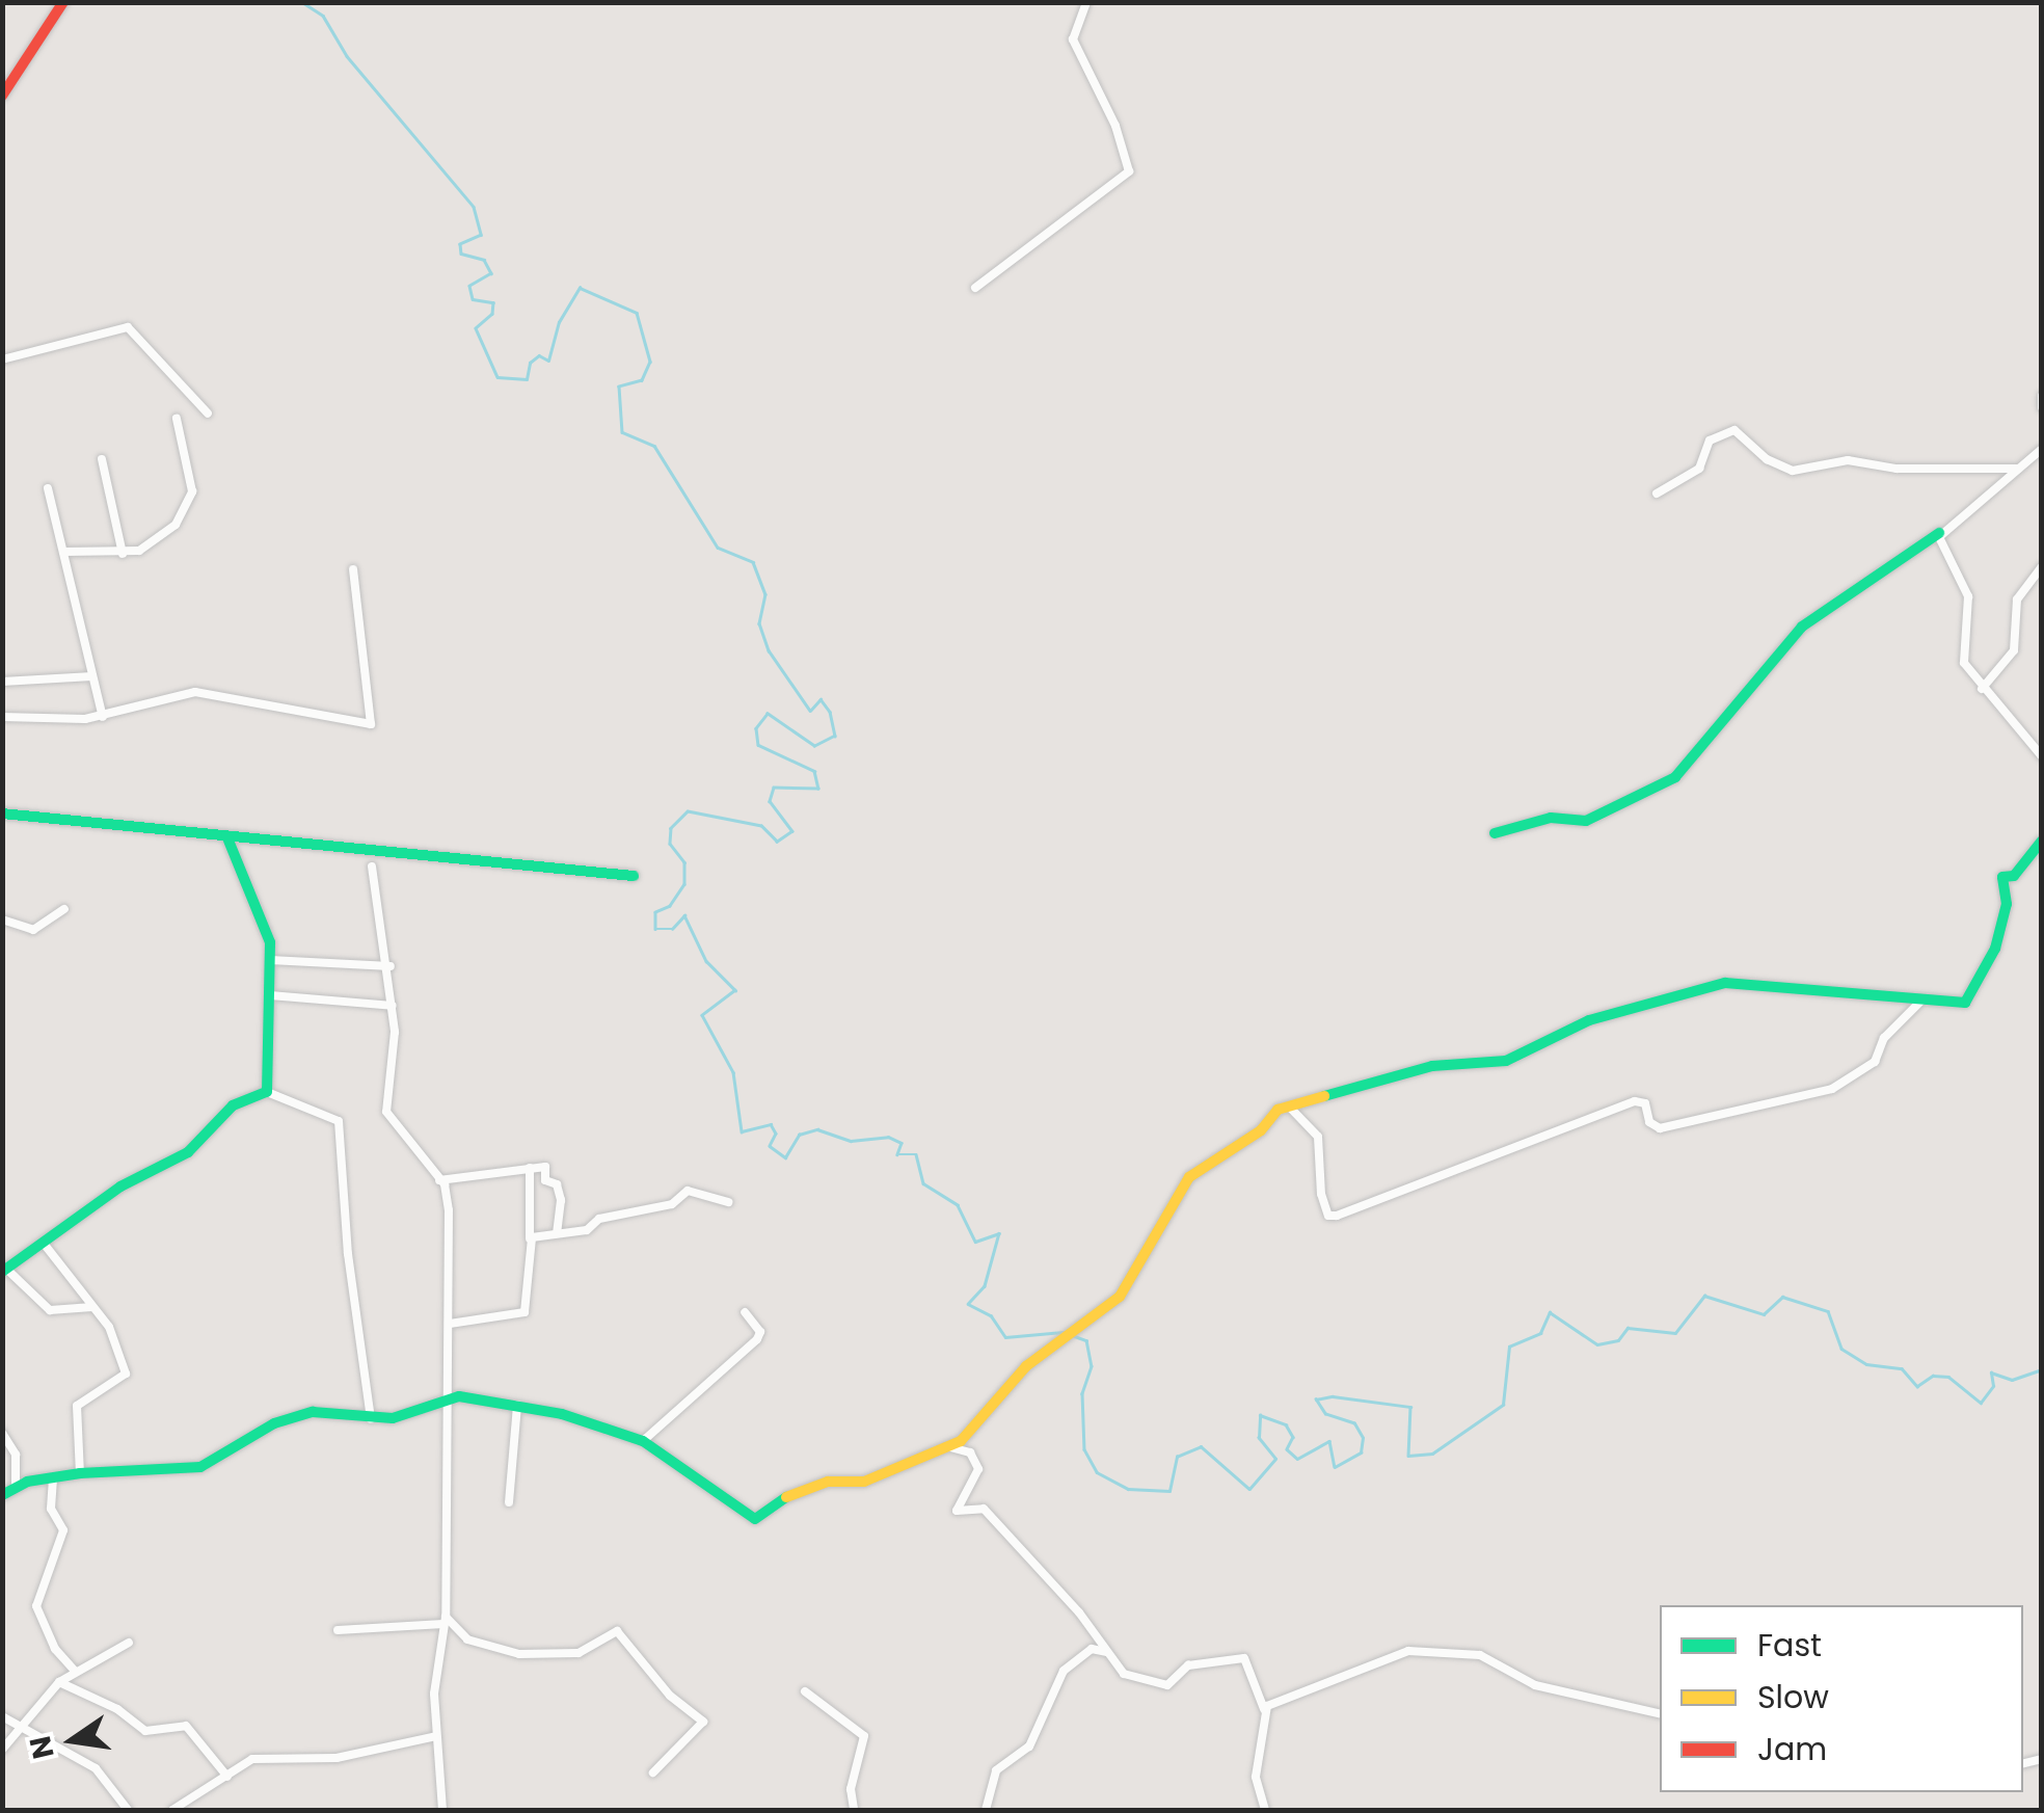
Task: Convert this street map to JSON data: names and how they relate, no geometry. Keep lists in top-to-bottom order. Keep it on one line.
{"legend":["Fast","Slow","Jam"],"north":"left"}
